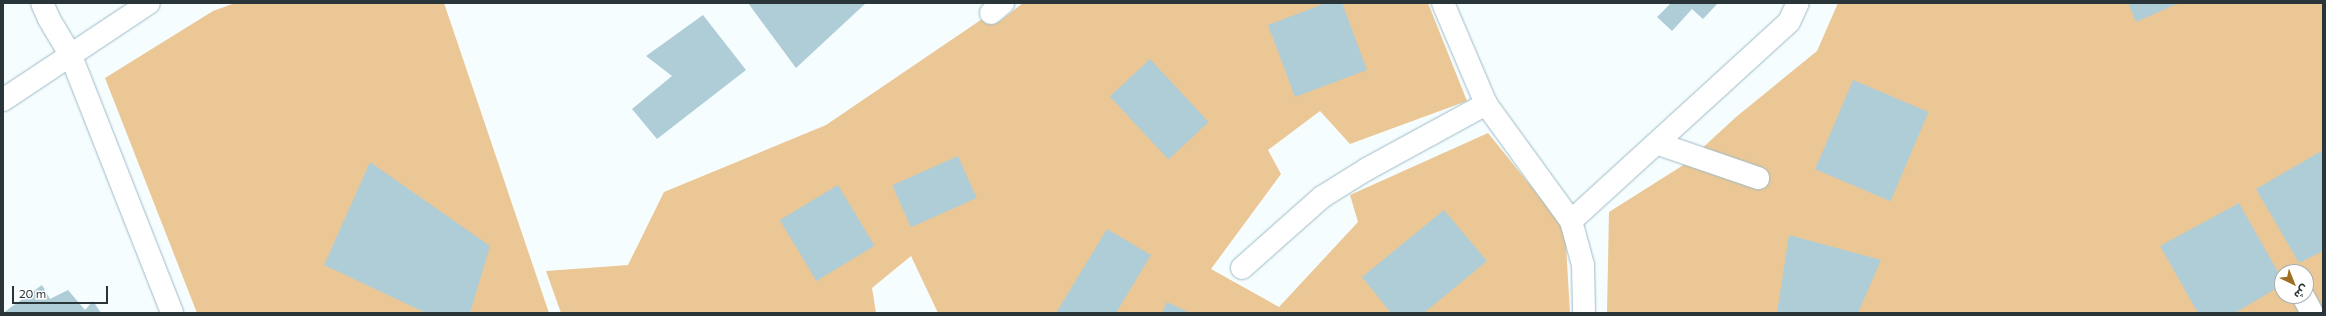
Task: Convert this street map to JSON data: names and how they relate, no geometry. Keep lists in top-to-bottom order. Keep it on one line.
{"scale_bar":"20 m","north":"bottom right"}
